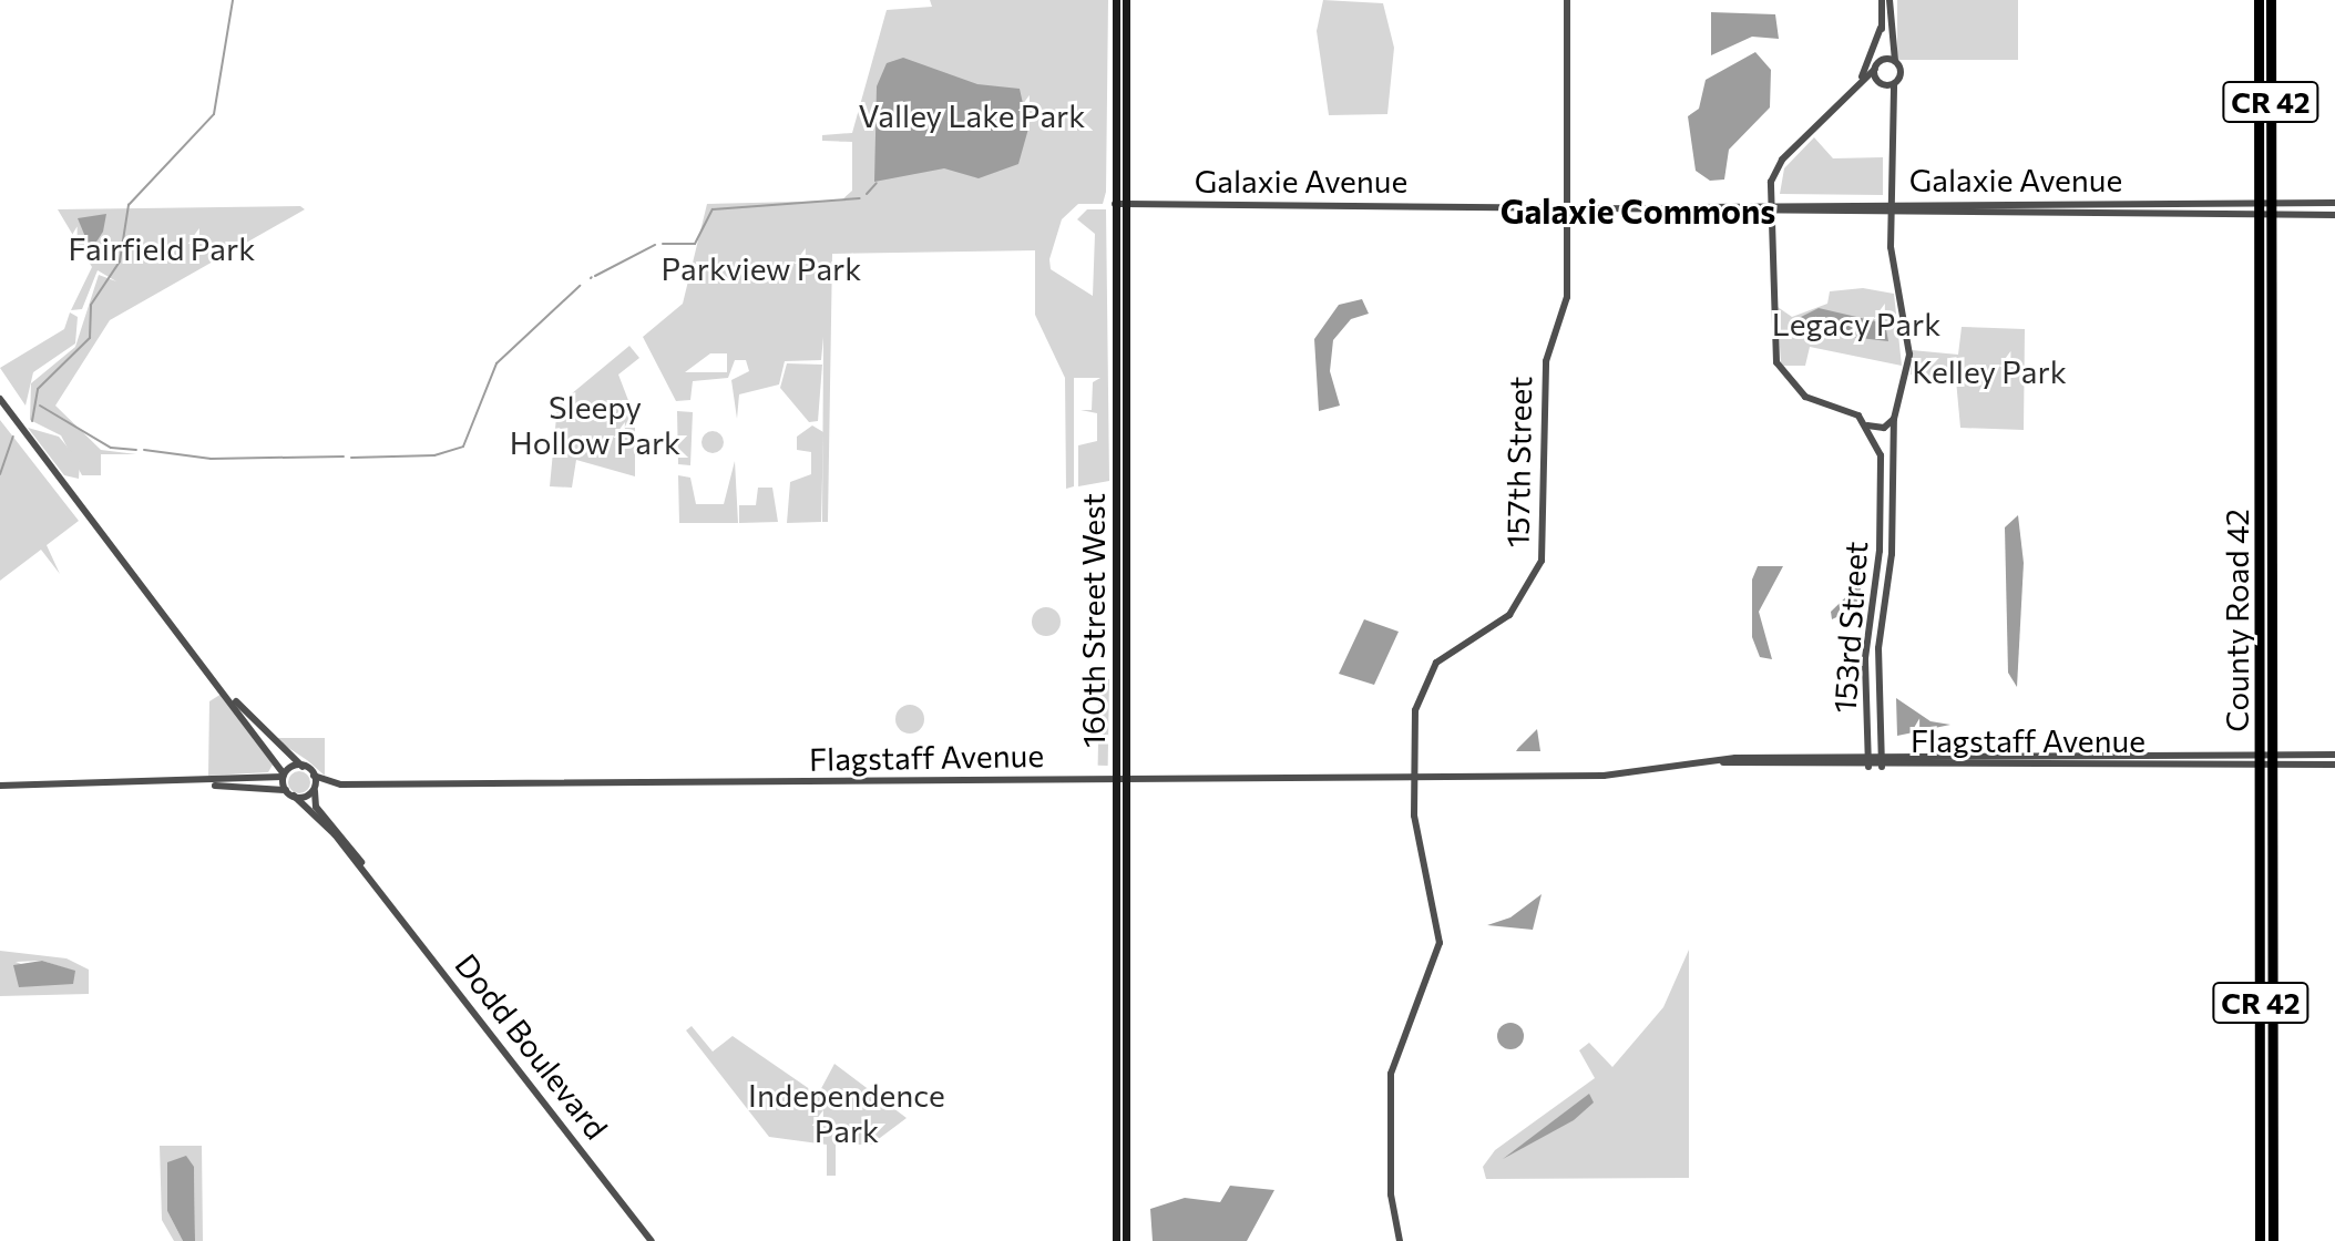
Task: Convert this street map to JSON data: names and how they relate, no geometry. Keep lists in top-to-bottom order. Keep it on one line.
{"streets":{"highway":["CR 42","County Road 42"],"main road":["160th Street West"],"street":["Galaxie Avenue","157th Street","153rd Street","Flagstaff Avenue","Dodd Boulevard"]},"crossings":[["Galaxie Avenue","157th Street"],["Galaxie Avenue","160th Street West"],["Galaxie Avenue","County Road 42"],["Galaxie Avenue","153rd Street"],["157th Street","Flagstaff Avenue"],["160th Street West","Flagstaff Avenue"],["County Road 42","Flagstaff Avenue"],["153rd Street","Flagstaff Avenue"],["Flagstaff Avenue","Dodd Boulevard"]],"districts":["Galaxie Commons"],"parks":["Valley Lake Park","Fairfield Park","Parkview Park","Legacy Park","Kelley Park","Sleepy Hollow Park","Independence Park"]}
